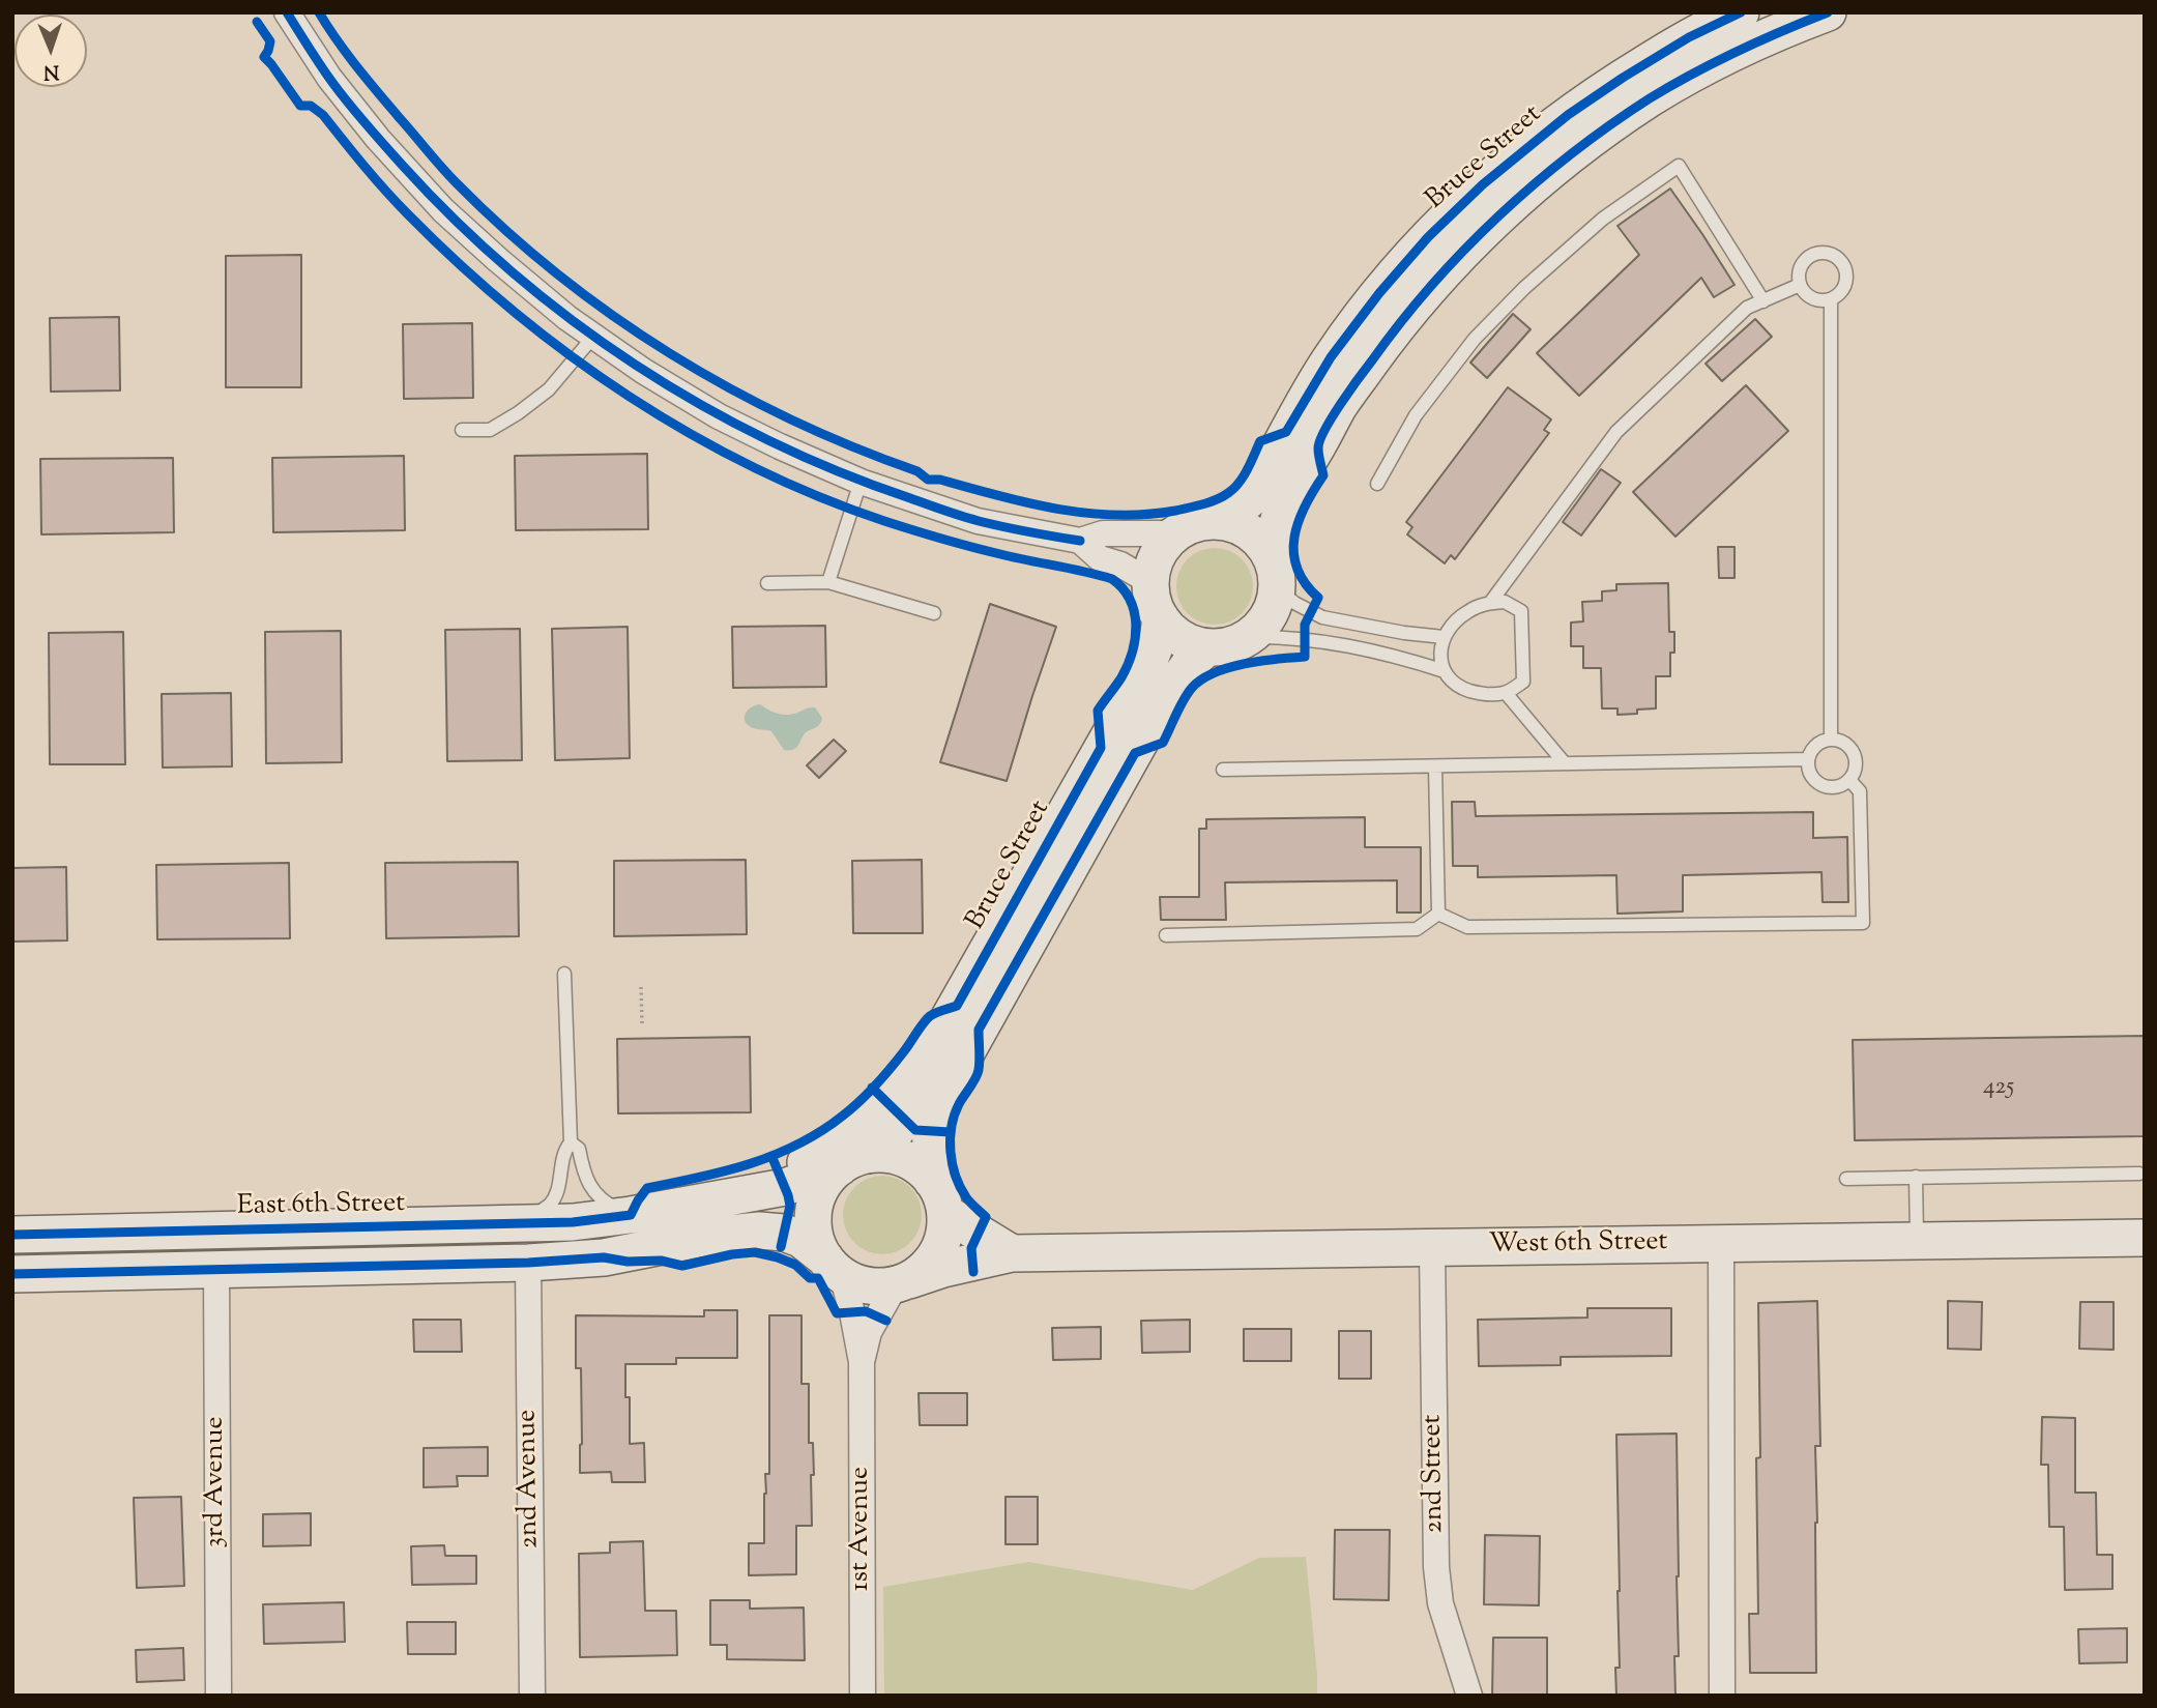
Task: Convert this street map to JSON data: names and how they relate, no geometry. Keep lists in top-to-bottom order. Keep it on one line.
{"streets":{"street":["Bruce Street","East 6th Street","West 6th Street","2nd Street","2nd Avenue","3rd Avenue","1st Avenue"]},"crossings":[["Bruce Street","East 6th Street"],["Bruce Street","West 6th Street"],["Bruce Street","1st Avenue"],["East 6th Street","West 6th Street"],["East 6th Street","1st Avenue"],["West 6th Street","2nd Street"],["West 6th Street","1st Avenue"]],"house_numbers":["425"],"north":"bottom"}
